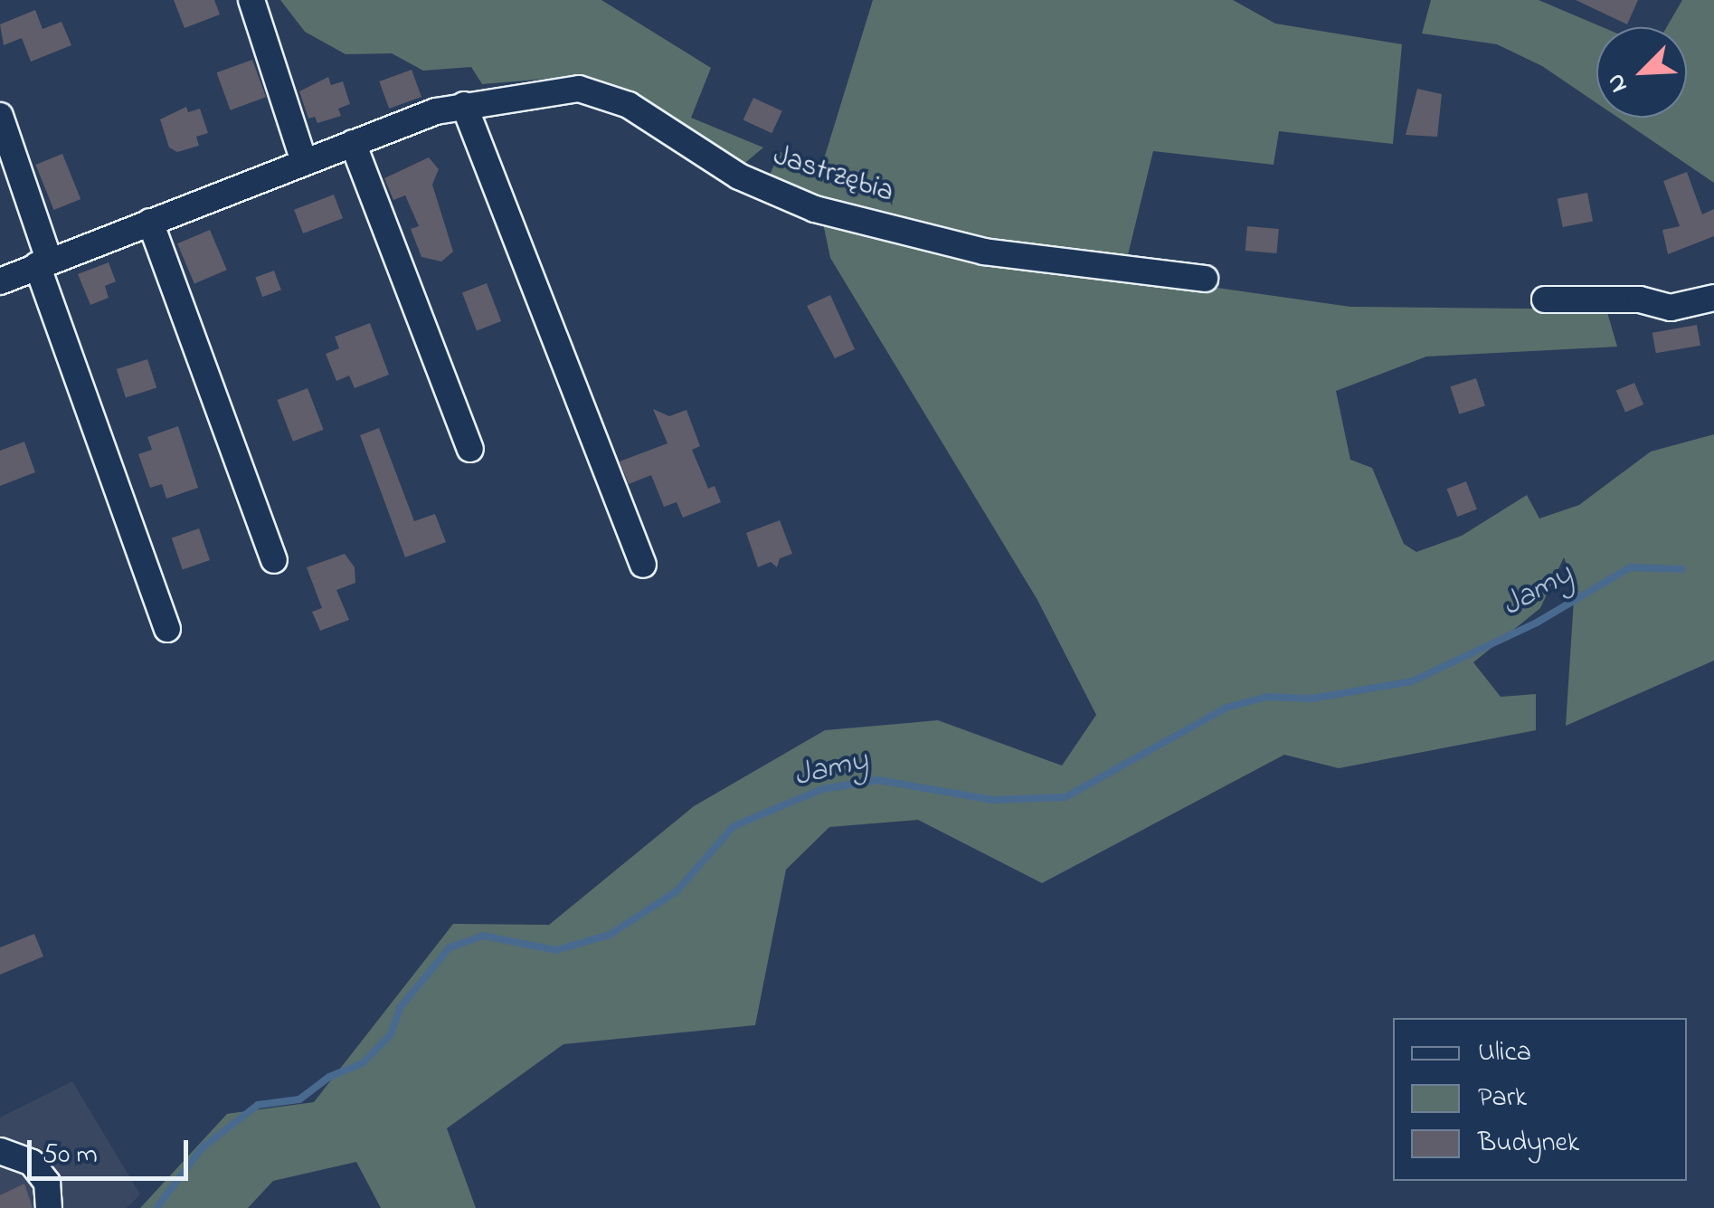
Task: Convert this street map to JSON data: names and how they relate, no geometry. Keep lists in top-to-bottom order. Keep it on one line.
{"streets":{"street":["Jastrzębia"]},"water":["Jamy"],"legend":["Ulica","Park","Budynek"],"scale_bar":"50 m","north":"bottom left"}
